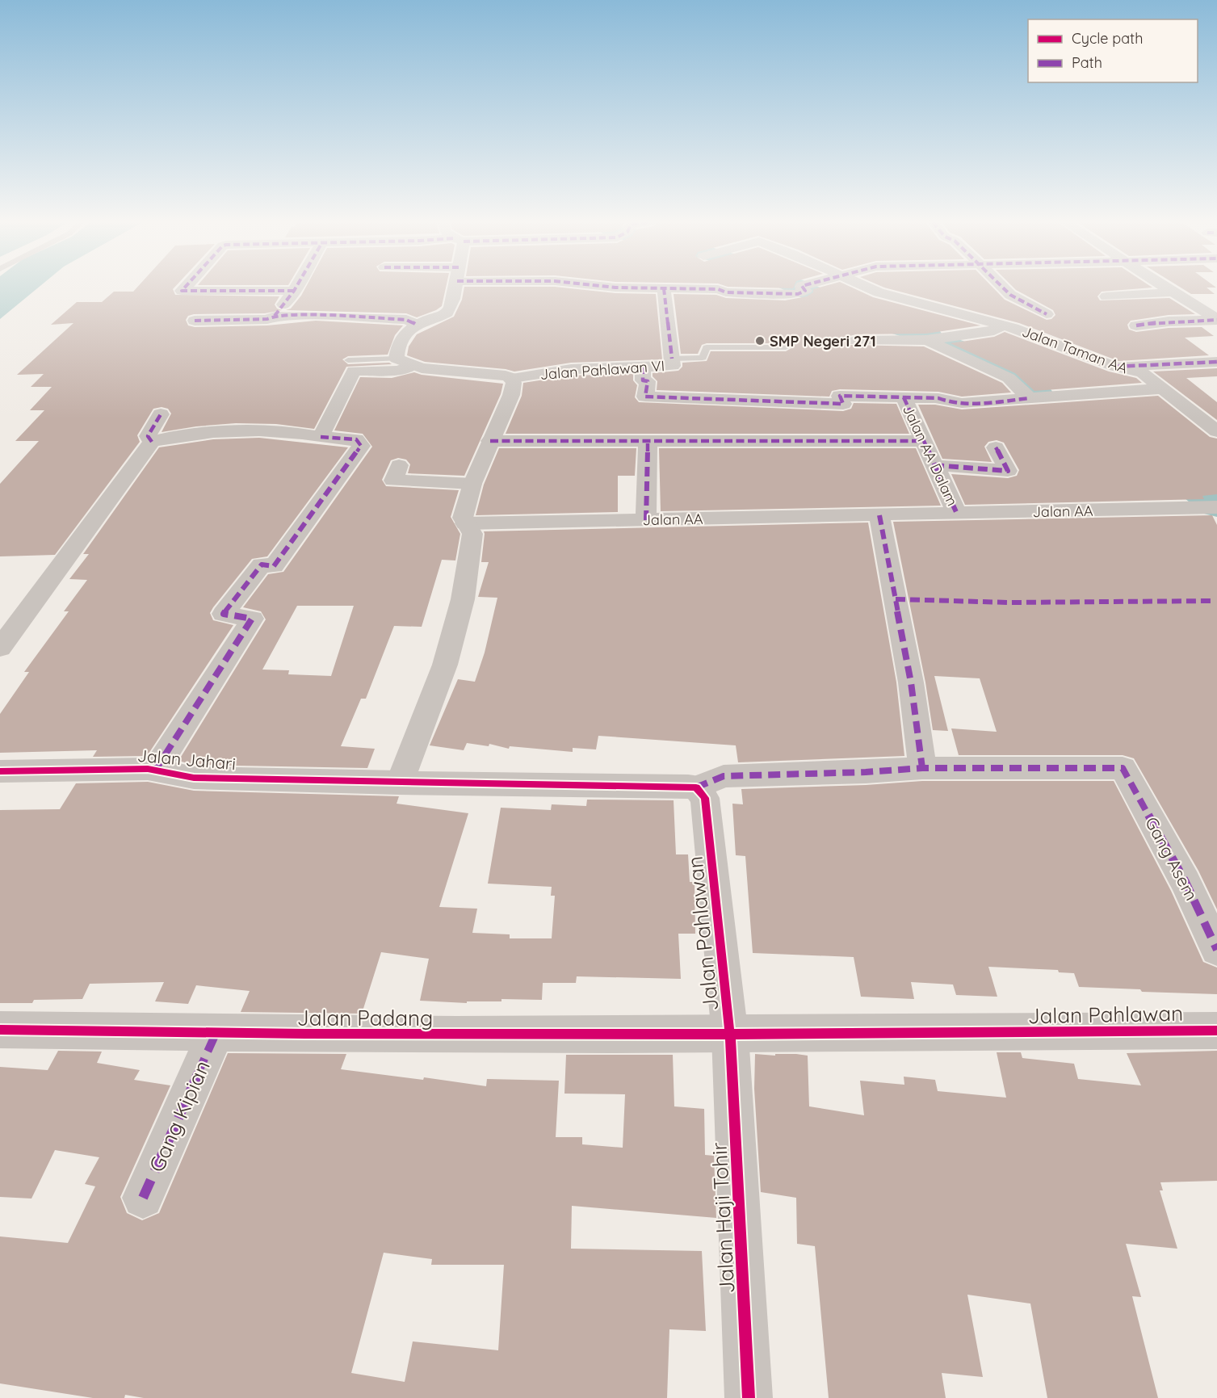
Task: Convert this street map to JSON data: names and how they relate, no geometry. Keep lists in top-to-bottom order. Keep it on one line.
{"streets":{"street":["Jalan Taman AA","Jalan Pahlawan VI","Jalan AA Dalam","Jalan AA","Jalan Jahari","Gang Asem","Jalan Pahlawan","Jalan Padang","Gang Kipian","Jalan Haji Tohir"]},"crossings":[["Jalan AA Dalam","Jalan AA"],["Jalan Pahlawan","Jalan Padang"],["Jalan Pahlawan","Jalan Haji Tohir"],["Jalan Padang","Gang Kipian"],["Jalan Padang","Jalan Haji Tohir"]],"places":["SMP Negeri 271"],"legend":["Cycle path","Path"]}
